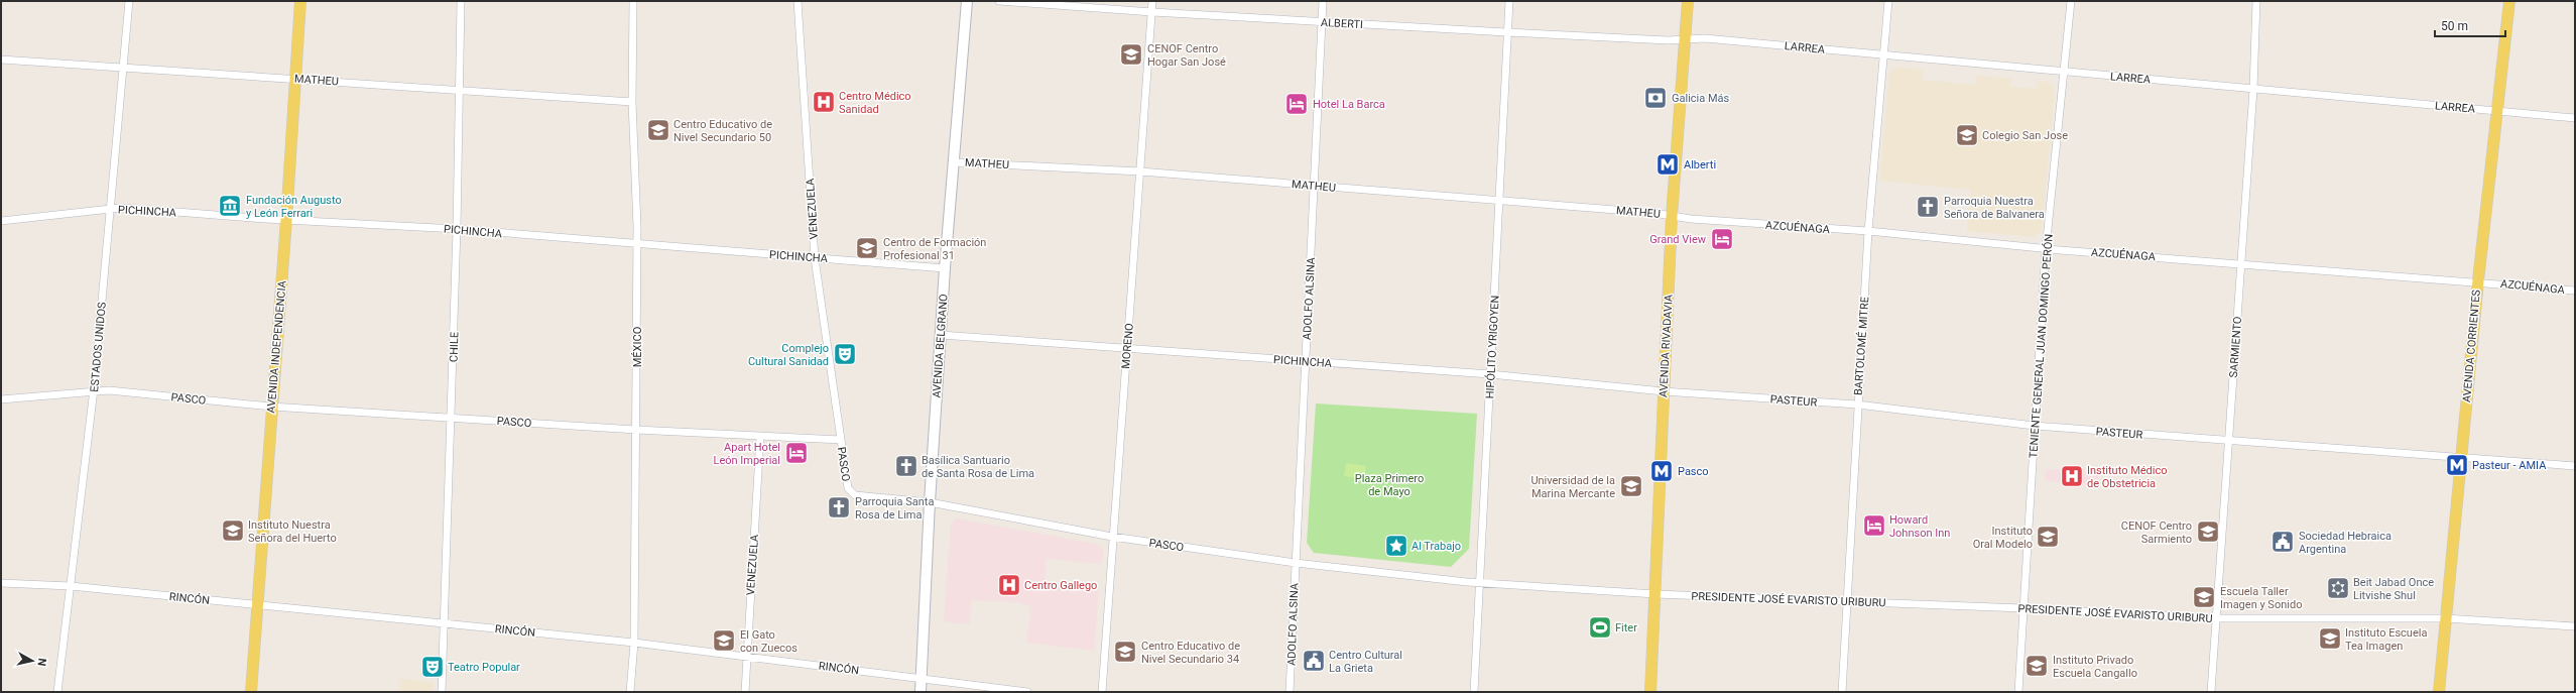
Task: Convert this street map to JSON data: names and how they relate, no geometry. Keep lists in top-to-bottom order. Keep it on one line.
{"streets":{"main road":["AVENIDA BELGRANO","AVENIDA RIVADAVIA","AVENIDA CORRIENTES","AVENIDA INDEPENDENCIA"],"street":["ALBERTI","LARREA","MATHEU","VENEZUELA","PICHINCHA","AZCUÉNAGA","ADOLFO ALSINA","MORENO","BARTOLOMÉ MITRE","TENIENTE GENERAL JUAN DOMINGO PERÓN","ESTADOS UNIDOS","CHILE","MÉXICO","HIPÓLITO YRIGOYEN","SARMIENTO","PASCO","PASTEUR","RINCÓN","PRESIDENTE JOSÉ EVARISTO URIBURU"]},"crossings":[["ALBERTI","LARREA"],["ALBERTI","ADOLFO ALSINA"],["ALBERTI","MORENO"],["ALBERTI","AVENIDA RIVADAVIA"],["ALBERTI","HIPÓLITO YRIGOYEN"],["LARREA","AVENIDA RIVADAVIA"],["LARREA","BARTOLOMÉ MITRE"],["LARREA","TENIENTE GENERAL JUAN DOMINGO PERÓN"],["LARREA","AVENIDA CORRIENTES"],["LARREA","SARMIENTO"],["MATHEU","AZCUÉNAGA"],["MATHEU","ADOLFO ALSINA"],["MATHEU","AVENIDA BELGRANO"],["MATHEU","MORENO"],["MATHEU","AVENIDA RIVADAVIA"],["MATHEU","ESTADOS UNIDOS"],["MATHEU","AVENIDA INDEPENDENCIA"],["MATHEU","CHILE"],["MATHEU","MÉXICO"],["MATHEU","HIPÓLITO YRIGOYEN"],["VENEZUELA","PICHINCHA"],["VENEZUELA","PASCO"],["VENEZUELA","RINCÓN"],["PICHINCHA","ADOLFO ALSINA"],["PICHINCHA","AVENIDA BELGRANO"],["PICHINCHA","MORENO"],["PICHINCHA","AVENIDA RIVADAVIA"],["PICHINCHA","ESTADOS UNIDOS"],["PICHINCHA","AVENIDA INDEPENDENCIA"],["PICHINCHA","CHILE"],["PICHINCHA","MÉXICO"],["PICHINCHA","HIPÓLITO YRIGOYEN"],["PICHINCHA","PASTEUR"],["AZCUÉNAGA","AVENIDA RIVADAVIA"],["AZCUÉNAGA","BARTOLOMÉ MITRE"],["AZCUÉNAGA","TENIENTE GENERAL JUAN DOMINGO PERÓN"],["AZCUÉNAGA","AVENIDA CORRIENTES"],["AZCUÉNAGA","SARMIENTO"],["ADOLFO ALSINA","PASCO"],["AVENIDA BELGRANO","PASCO"],["AVENIDA BELGRANO","RINCÓN"],["MORENO","PASCO"],["AVENIDA RIVADAVIA","PASCO"],["AVENIDA RIVADAVIA","PASTEUR"],["AVENIDA RIVADAVIA","PRESIDENTE JOSÉ EVARISTO URIBURU"],["BARTOLOMÉ MITRE","PASTEUR"],["BARTOLOMÉ MITRE","PRESIDENTE JOSÉ EVARISTO URIBURU"],["TENIENTE GENERAL JUAN DOMINGO PERÓN","PASTEUR"],["TENIENTE GENERAL JUAN DOMINGO PERÓN","PRESIDENTE JOSÉ EVARISTO URIBURU"],["AVENIDA CORRIENTES","PASTEUR"],["AVENIDA CORRIENTES","PRESIDENTE JOSÉ EVARISTO URIBURU"],["ESTADOS UNIDOS","PASCO"],["ESTADOS UNIDOS","RINCÓN"],["AVENIDA INDEPENDENCIA","PASCO"],["AVENIDA INDEPENDENCIA","RINCÓN"],["CHILE","PASCO"],["CHILE","RINCÓN"],["MÉXICO","PASCO"],["MÉXICO","RINCÓN"],["HIPÓLITO YRIGOYEN","PASCO"],["SARMIENTO","PASTEUR"],["SARMIENTO","PRESIDENTE JOSÉ EVARISTO URIBURU"],["PASCO","PRESIDENTE JOSÉ EVARISTO URIBURU"]],"parks":["Plaza Primero de Mayo"],"places":{"school or university":["CENOF Centro Hogar San José","Centro Educativo de Nivel Secundario 50","Colegio San Jose","Centro de Formación Profesional 31","Universidad de la Marina Mercante","Instituto Nuestra Señora del Huerto","CENOF Centro Sarmiento","Instituto Oral Modelo","Escuela Taller Imagen y Sonido","Instituto Escuela Tea Imagen","El Gato con Zuecos","Centro Educativo de Nivel Secundario 34","Instituto Privado Escuela Cangallo"],"bank":["Galicia Más"],"hospital":["Centro Médico Sanidad","Instituto Médico de Obstetricia","Centro Gallego"],"hotel":["Hotel La Barca","Grand View","Apart Hotel León Imperial","Howard Johnson Inn"],"metro station":["Alberti","Pasteur - AMIA","Pasco"],"museum":["Fundación Augusto y León Ferrari"],"church":["Parroquia Nuestra Señora de Balvanera","Basílica Santuario de Santa Rosa de Lima","Parroquia Santa Rosa de Lima"],"theatre":["Complejo Cultural Sanidad","Teatro Popular"],"public building":["Sociedad Hebraica Argentina","Centro Cultural La Grieta"],"place":["Al Trabajo"],"synagogue":["Beit Jabad Once Litvishe Shul"],"sports":["Fiter"]},"scale_bar":"50 m","north":"right"}
